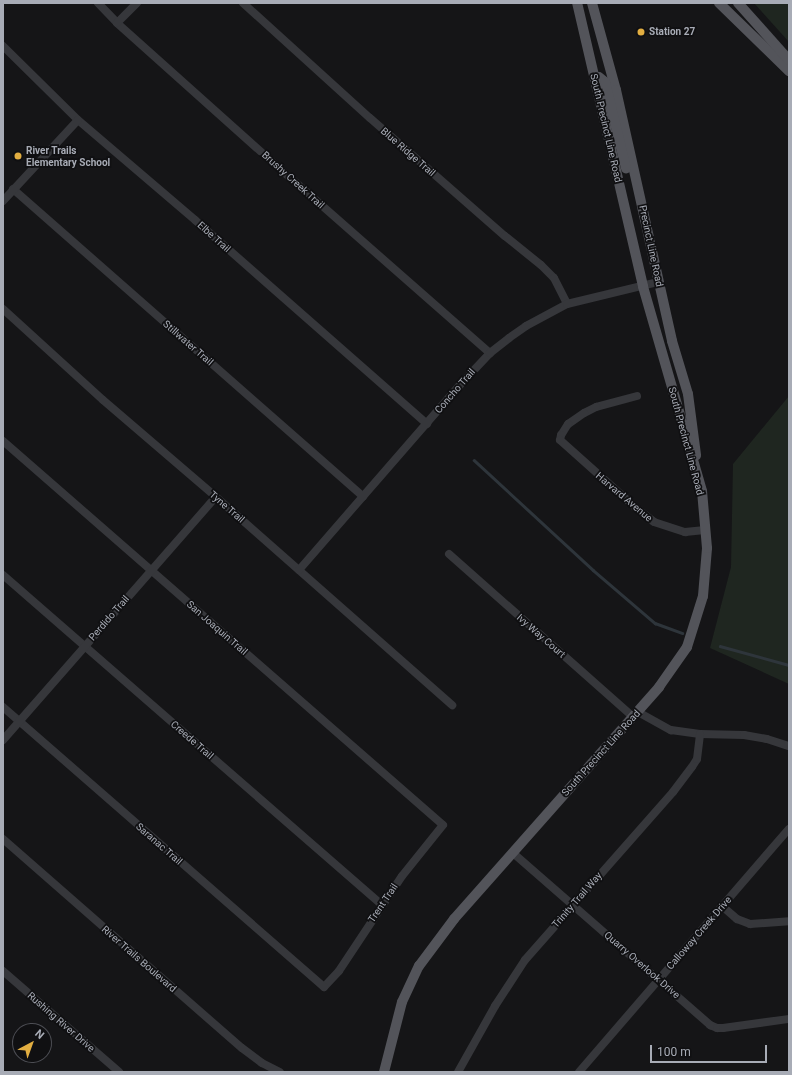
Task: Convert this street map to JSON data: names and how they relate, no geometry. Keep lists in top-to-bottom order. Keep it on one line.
{"streets":{"main road":["South Precinct Line Road","Precinct Line Road"],"street":["Blue Ridge Trail","Brushy Creek Trail","Elbe Trail","Stillwater Trail","Concho Trail","Harvard Avenue","Tyne Trail","Perdido Trail","San Joaquin Trail","Ivy Way Court","Creede Trail","Saranac Trail","Trinity Trail Way","Trent Trail","Calloway Creek Drive","River Trails Boulevard","Quarry Overlook Drive","Rushing River Drive"]},"crossings":[["South Precinct Line Road","Precinct Line Road"],["South Precinct Line Road","Concho Trail"],["South Precinct Line Road","Harvard Avenue"],["South Precinct Line Road","Ivy Way Court"],["South Precinct Line Road","Quarry Overlook Drive"],["Blue Ridge Trail","Concho Trail"],["Brushy Creek Trail","Concho Trail"],["Elbe Trail","Concho Trail"],["Precinct Line Road","Concho Trail"],["Stillwater Trail","Concho Trail"],["Concho Trail","Tyne Trail"],["Tyne Trail","Perdido Trail"],["Perdido Trail","San Joaquin Trail"],["Perdido Trail","Creede Trail"],["Perdido Trail","Saranac Trail"],["San Joaquin Trail","Trent Trail"],["Ivy Way Court","Trinity Trail Way"],["Creede Trail","Trent Trail"],["Saranac Trail","Trent Trail"],["Trinity Trail Way","Quarry Overlook Drive"],["Calloway Creek Drive","Quarry Overlook Drive"]],"places":["Station 27","River Trails Elementary School"],"scale_bar":"100 m","north":"top right"}
